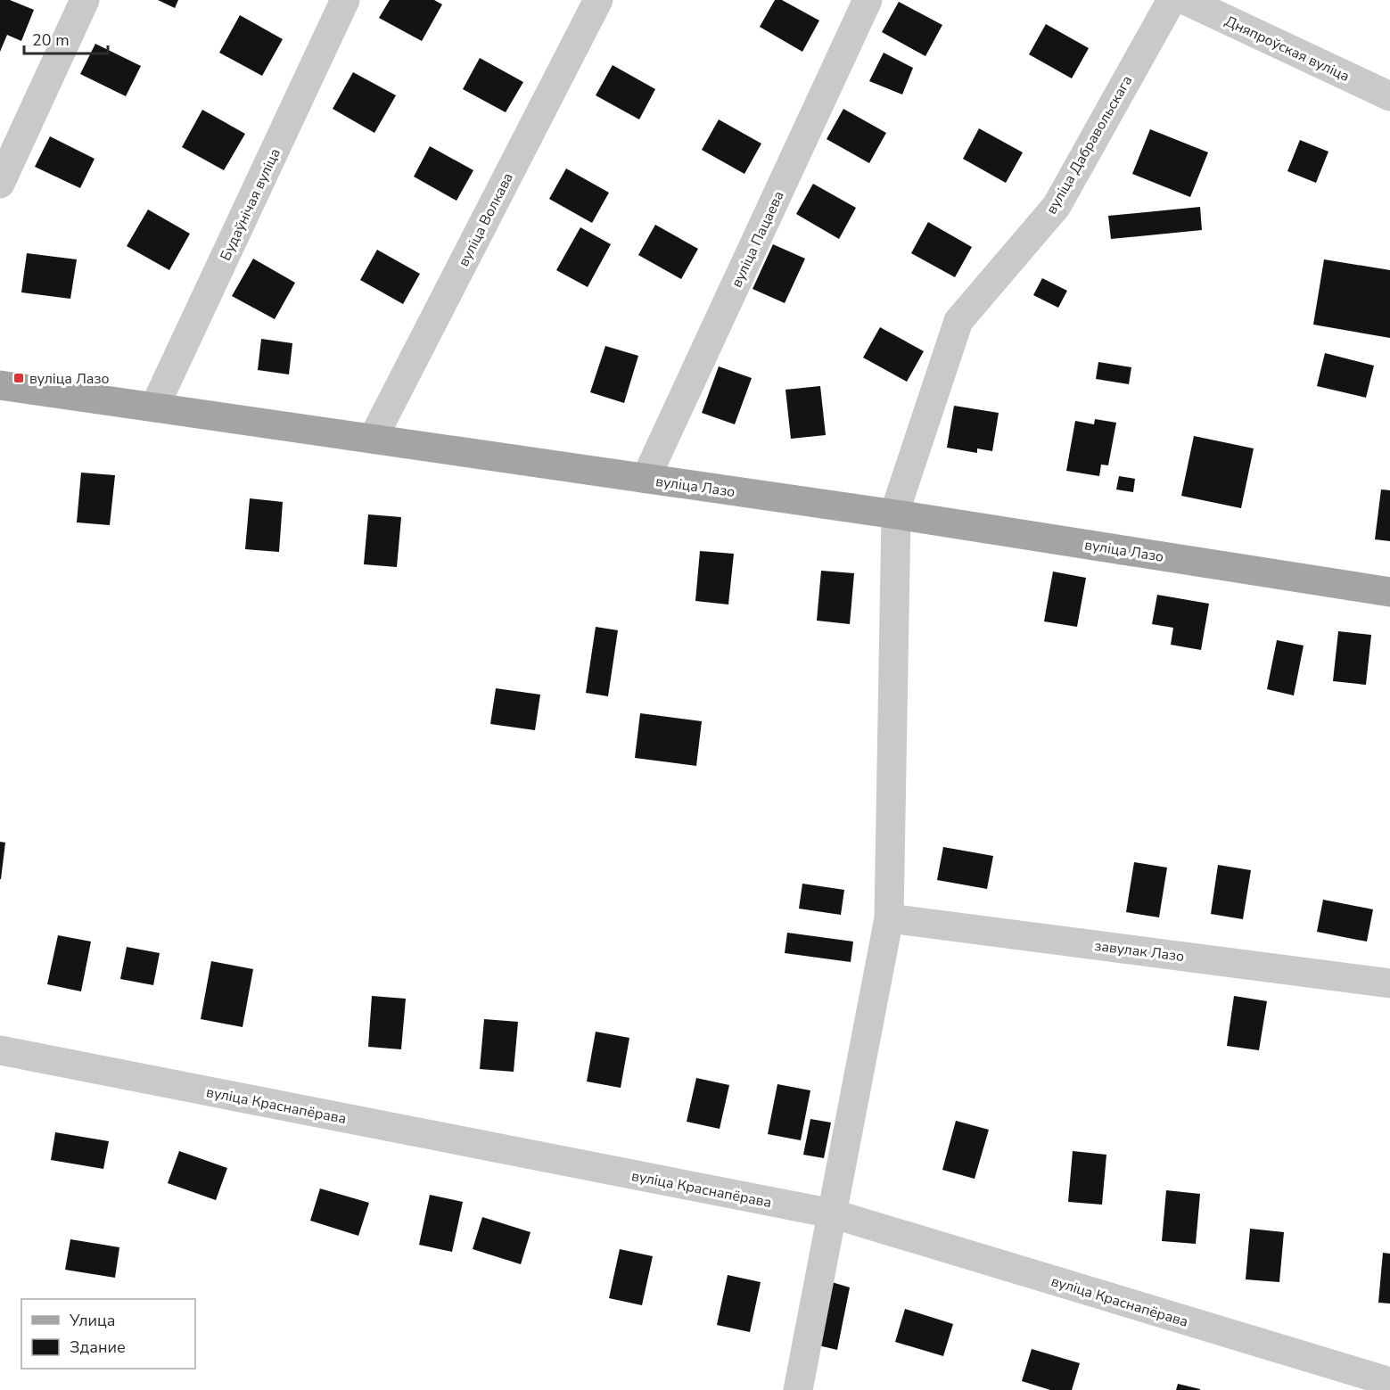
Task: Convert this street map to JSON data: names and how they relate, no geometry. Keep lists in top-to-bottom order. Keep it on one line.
{"streets":{"main road":["вуліца Лазо"],"street":["Дняпроўская вуліца","вуліца Дабравольскага","Будаўнічая вуліца","вуліца Волкава","вуліца Пацаева","завулак Лазо","вуліца Краснапёрава"]},"crossings":[["вуліца Дабравольскага","вуліца Лазо"],["вуліца Дабравольскага","завулак Лазо"],["вуліца Дабравольскага","вуліца Краснапёрава"],["Будаўнічая вуліца","вуліца Лазо"],["вуліца Волкава","вуліца Лазо"],["вуліца Пацаева","вуліца Лазо"]],"places":{"transit":["вуліца Лазо"]},"legend":["Улица","Здание"],"scale_bar":"20 m"}
